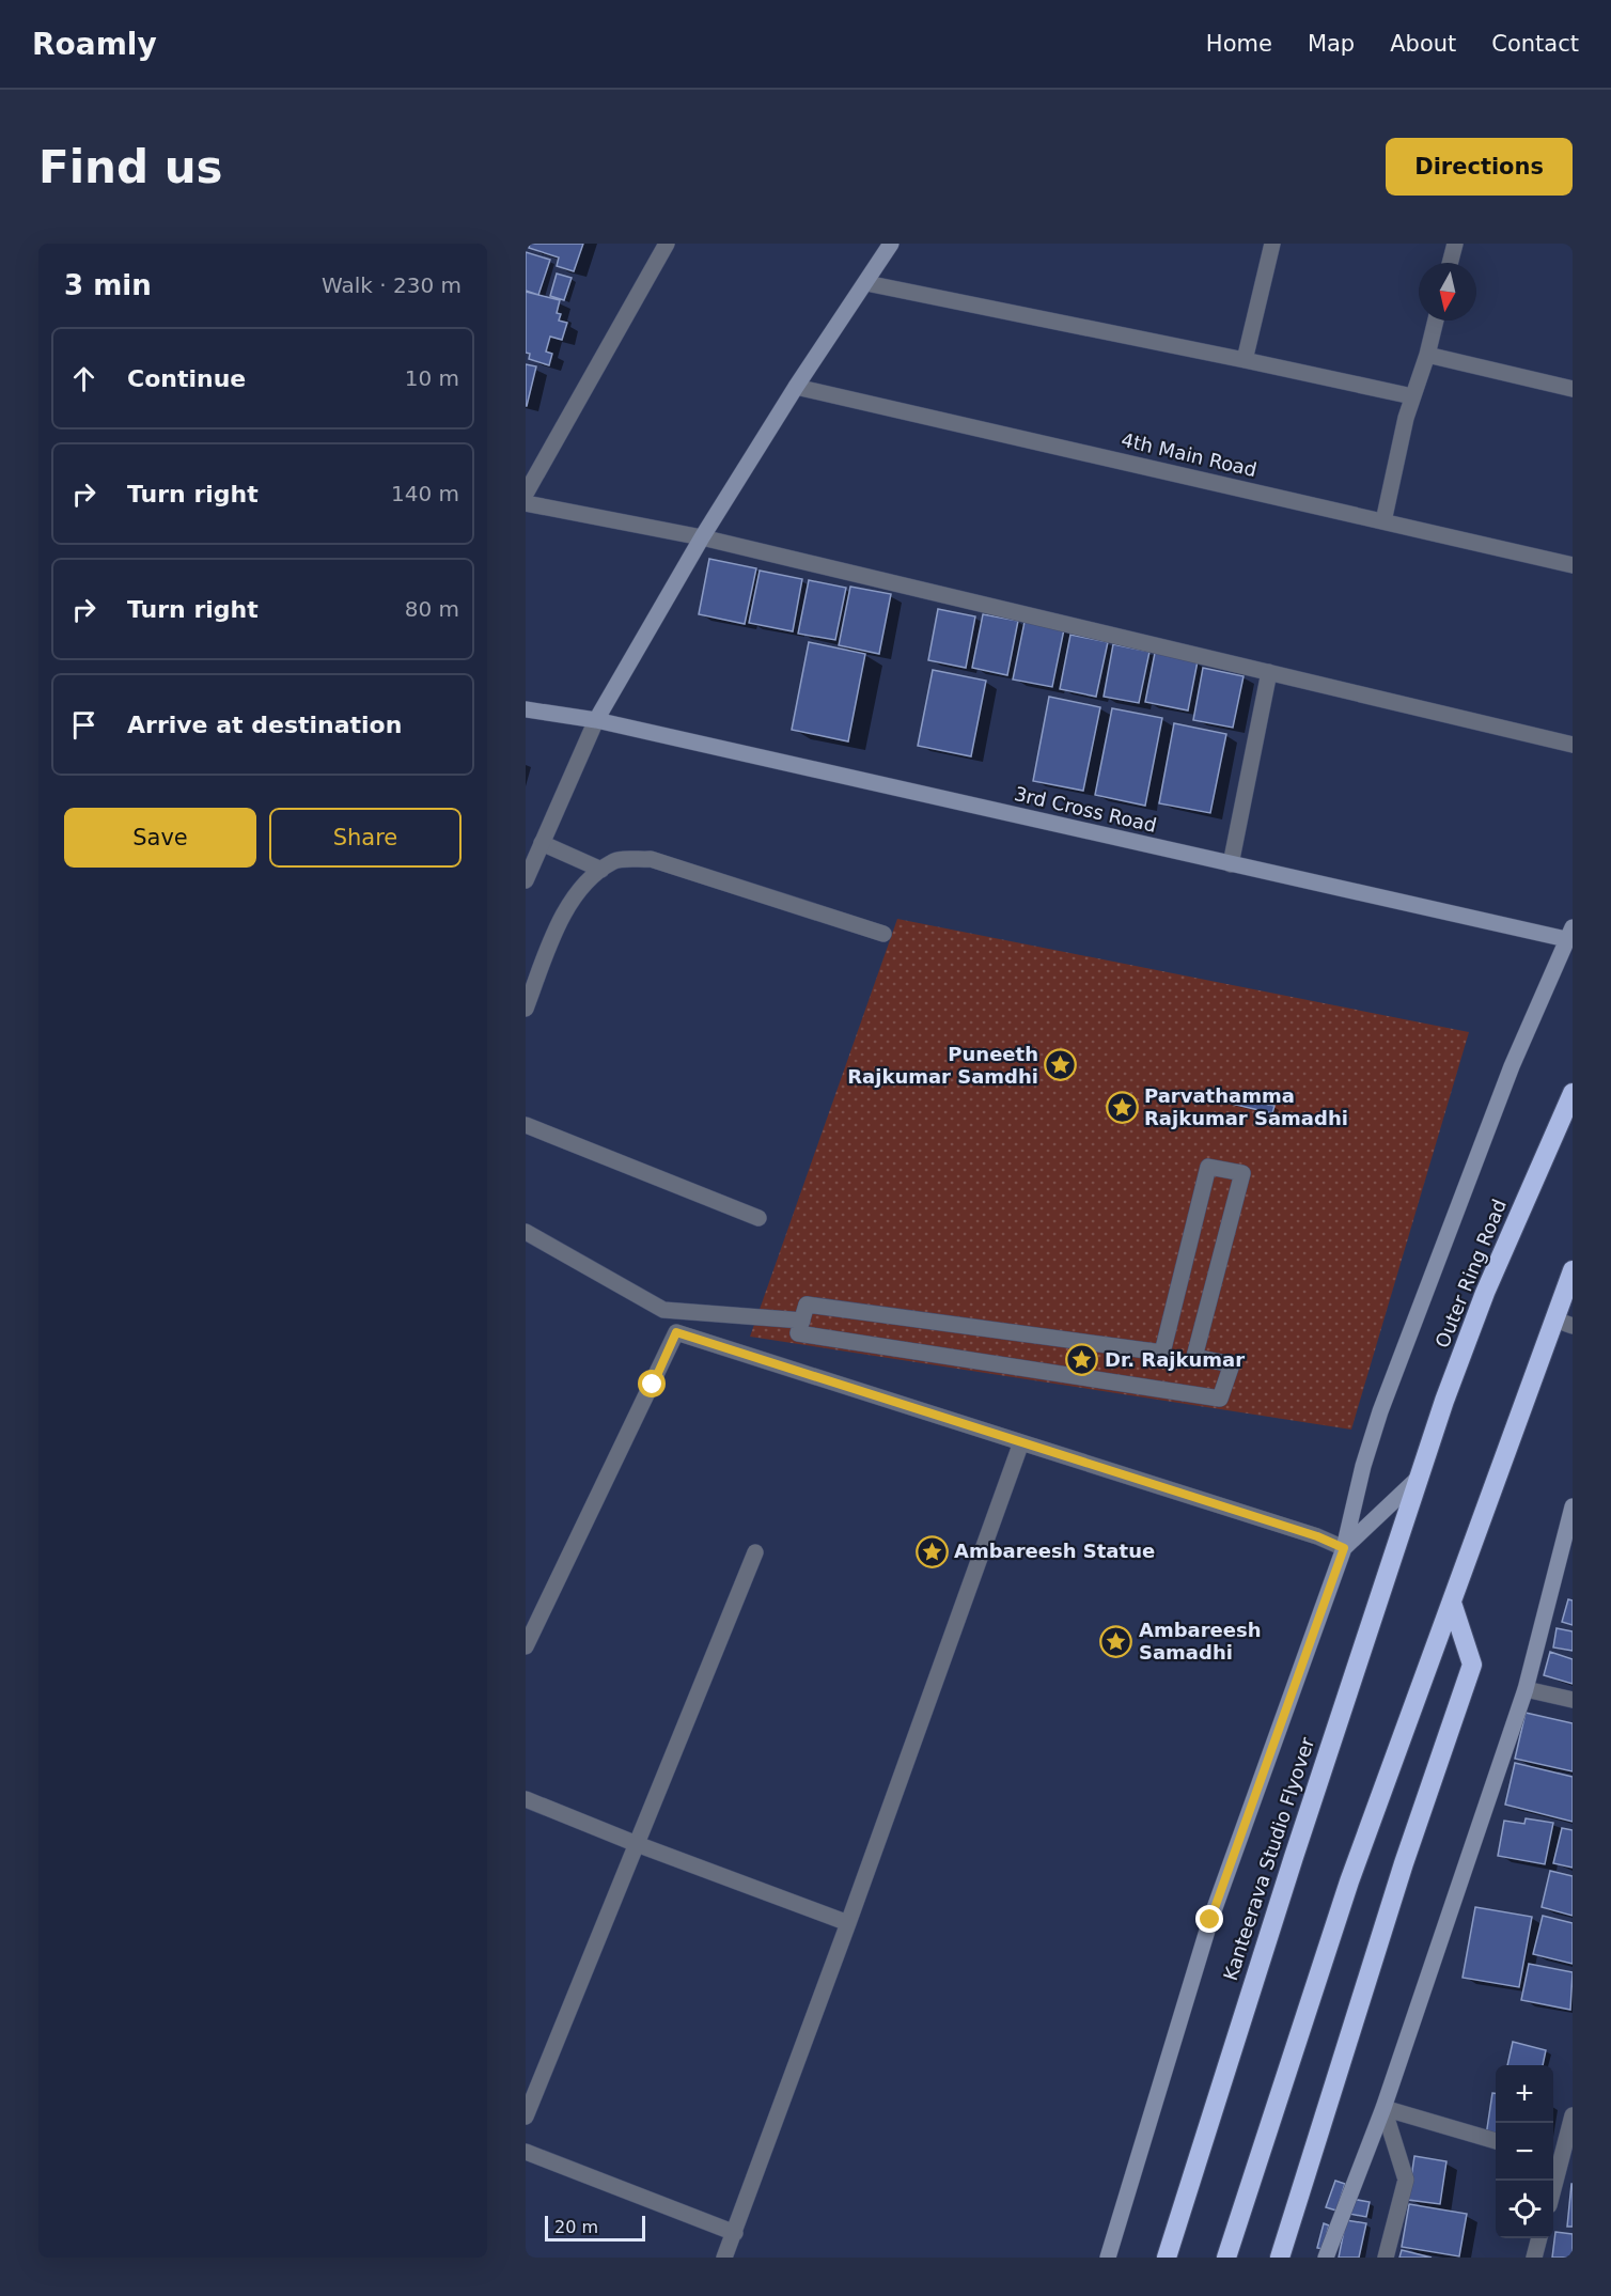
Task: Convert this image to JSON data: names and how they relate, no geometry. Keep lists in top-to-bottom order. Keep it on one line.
{"streets":{"highway":["Outer Ring Road","Kanteerava Studio Flyover"],"street":["4th Main Road","3rd Cross Road"]},"crossings":[["Outer Ring Road","Kanteerava Studio Flyover"]],"places":{"place":["Puneeth Rajkumar Samdhi","Parvathamma Rajkumar Samadhi","Dr. Rajkumar","Ambareesh Statue","Ambareesh Samadhi"]},"scale_bar":"20 m","north":"bottom","page":{"header":"Roamly","nav":["Home","Map","About","Contact"],"buttons":["Directions",["Save","Share"]],"title":"Find us","heading":["3 min","Walk · 230 m"],"list":[["Continue","10 m"],["Turn right","140 m"],["Turn right","80 m"],"Arrive at destination"],"map_buttons":["+","−"],"scale":"20 m"}}
